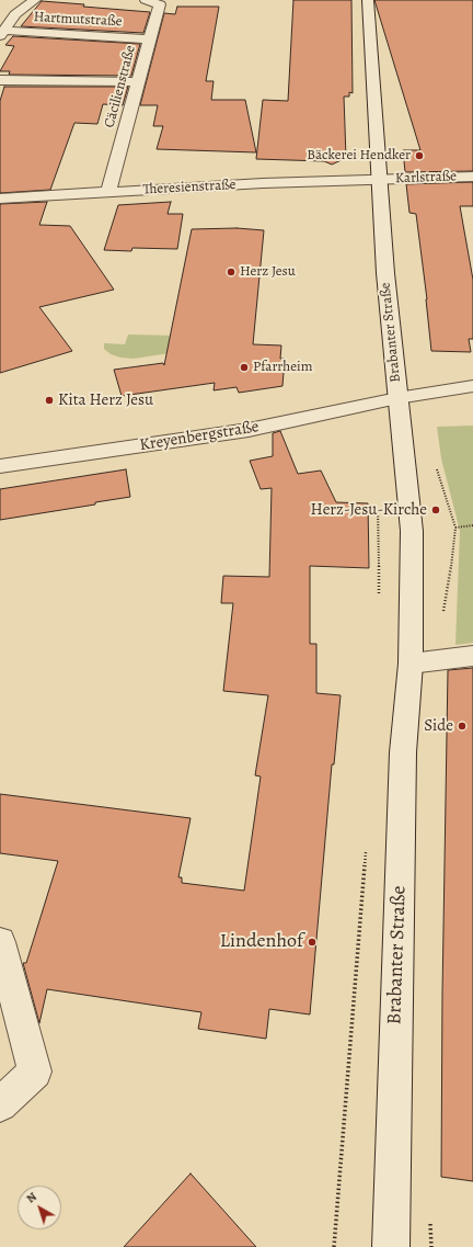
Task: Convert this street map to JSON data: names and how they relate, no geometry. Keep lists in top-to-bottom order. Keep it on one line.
{"streets":{"street":["Hartmutstraße","Cäcilienstraße","Karlstraße","Theresienstraße","Brabanter Straße","Kreyenbergstraße"]},"crossings":[["Hartmutstraße","Cäcilienstraße"],["Cäcilienstraße","Theresienstraße"],["Karlstraße","Theresienstraße"],["Karlstraße","Brabanter Straße"],["Theresienstraße","Brabanter Straße"],["Brabanter Straße","Kreyenbergstraße"]],"places":["Bäckerei Hendker","Herz Jesu","Pfarrheim","Kita Herz Jesu","Herz-Jesu-Kirche","Side","Lindenhof"],"north":"top left"}
